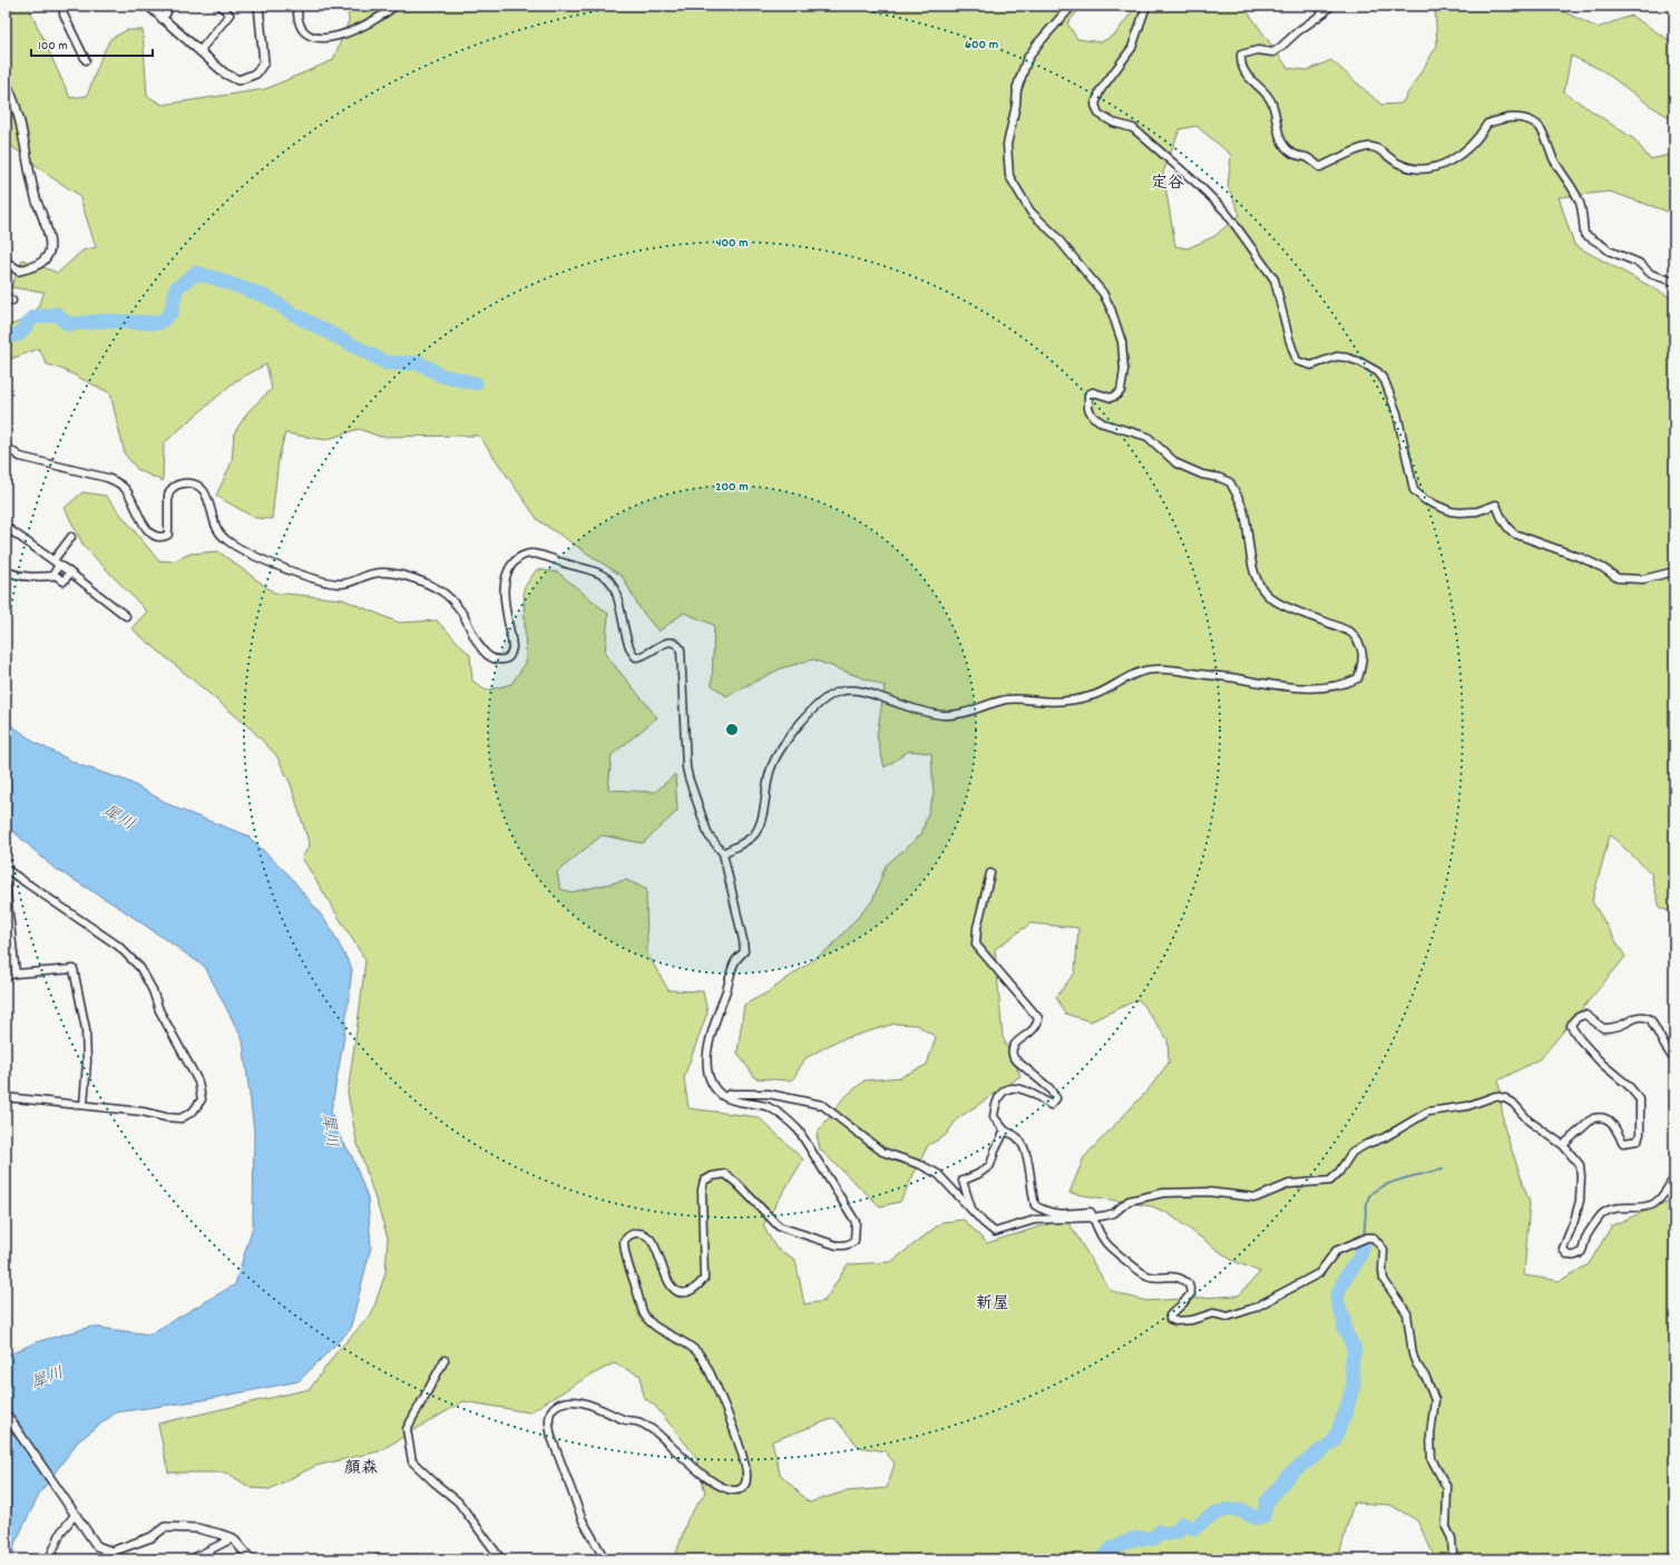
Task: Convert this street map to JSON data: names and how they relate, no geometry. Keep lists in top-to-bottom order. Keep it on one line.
{"districts":["定谷","新屋","顔森"],"water":["犀川"],"scale_bar":"100 m","rings":["600 m","400 m","200 m"]}
